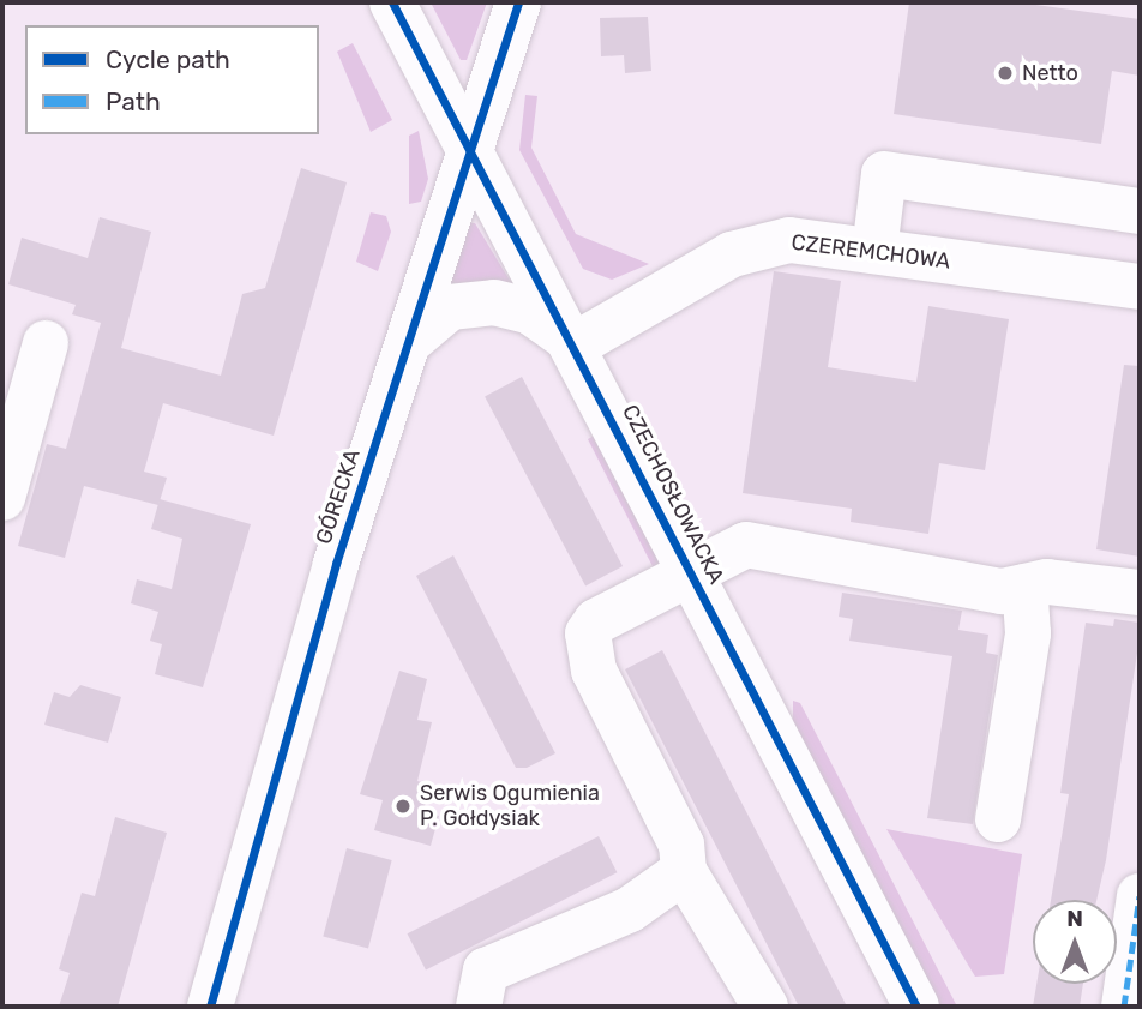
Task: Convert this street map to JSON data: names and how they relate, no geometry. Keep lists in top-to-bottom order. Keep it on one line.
{"streets":{"street":["CZEREMCHOWA","CZECHOSŁOWACKA","GÓRECKA"]},"crossings":[["CZEREMCHOWA","CZECHOSŁOWACKA"],["CZECHOSŁOWACKA","GÓRECKA"]],"places":["Netto","Serwis Ogumienia P. Gołdysiak"],"legend":["Cycle path","Path"],"north":"top"}
